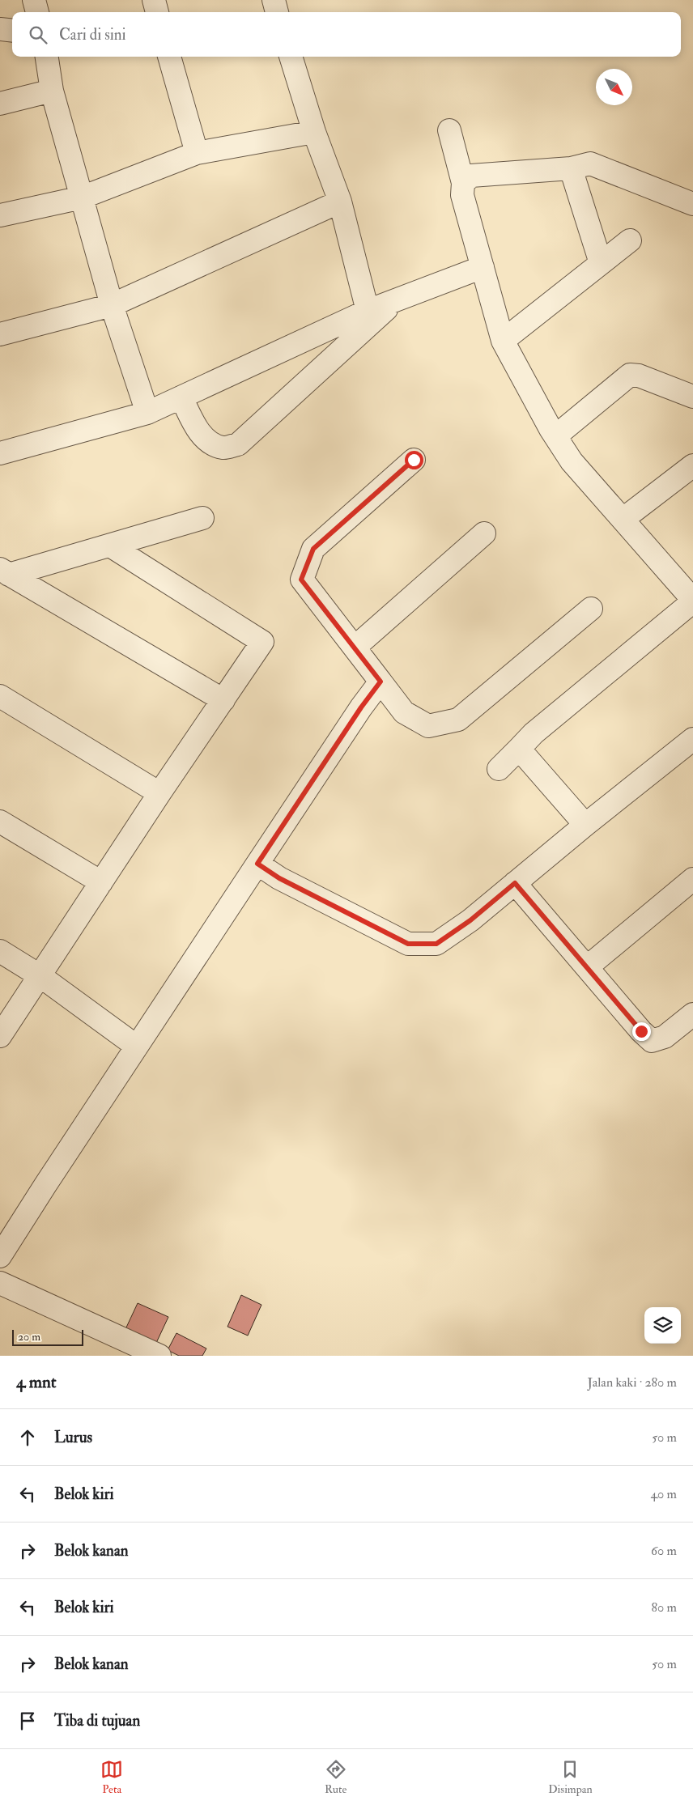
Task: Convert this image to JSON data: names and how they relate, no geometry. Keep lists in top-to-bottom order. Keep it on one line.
{"scale_bar":"20 m","north":"bottom right","page":{"search":"Cari di sini","scale":"20 m","heading":["4 mnt","Jalan kaki · 280 m"],"list":[["Lurus","50 m"],["Belok kiri","40 m"],["Belok kanan","60 m"],["Belok kiri","80 m"],["Belok kanan","50 m"],"Tiba di tujuan"],"nav":["Peta","Rute","Disimpan"]}}
